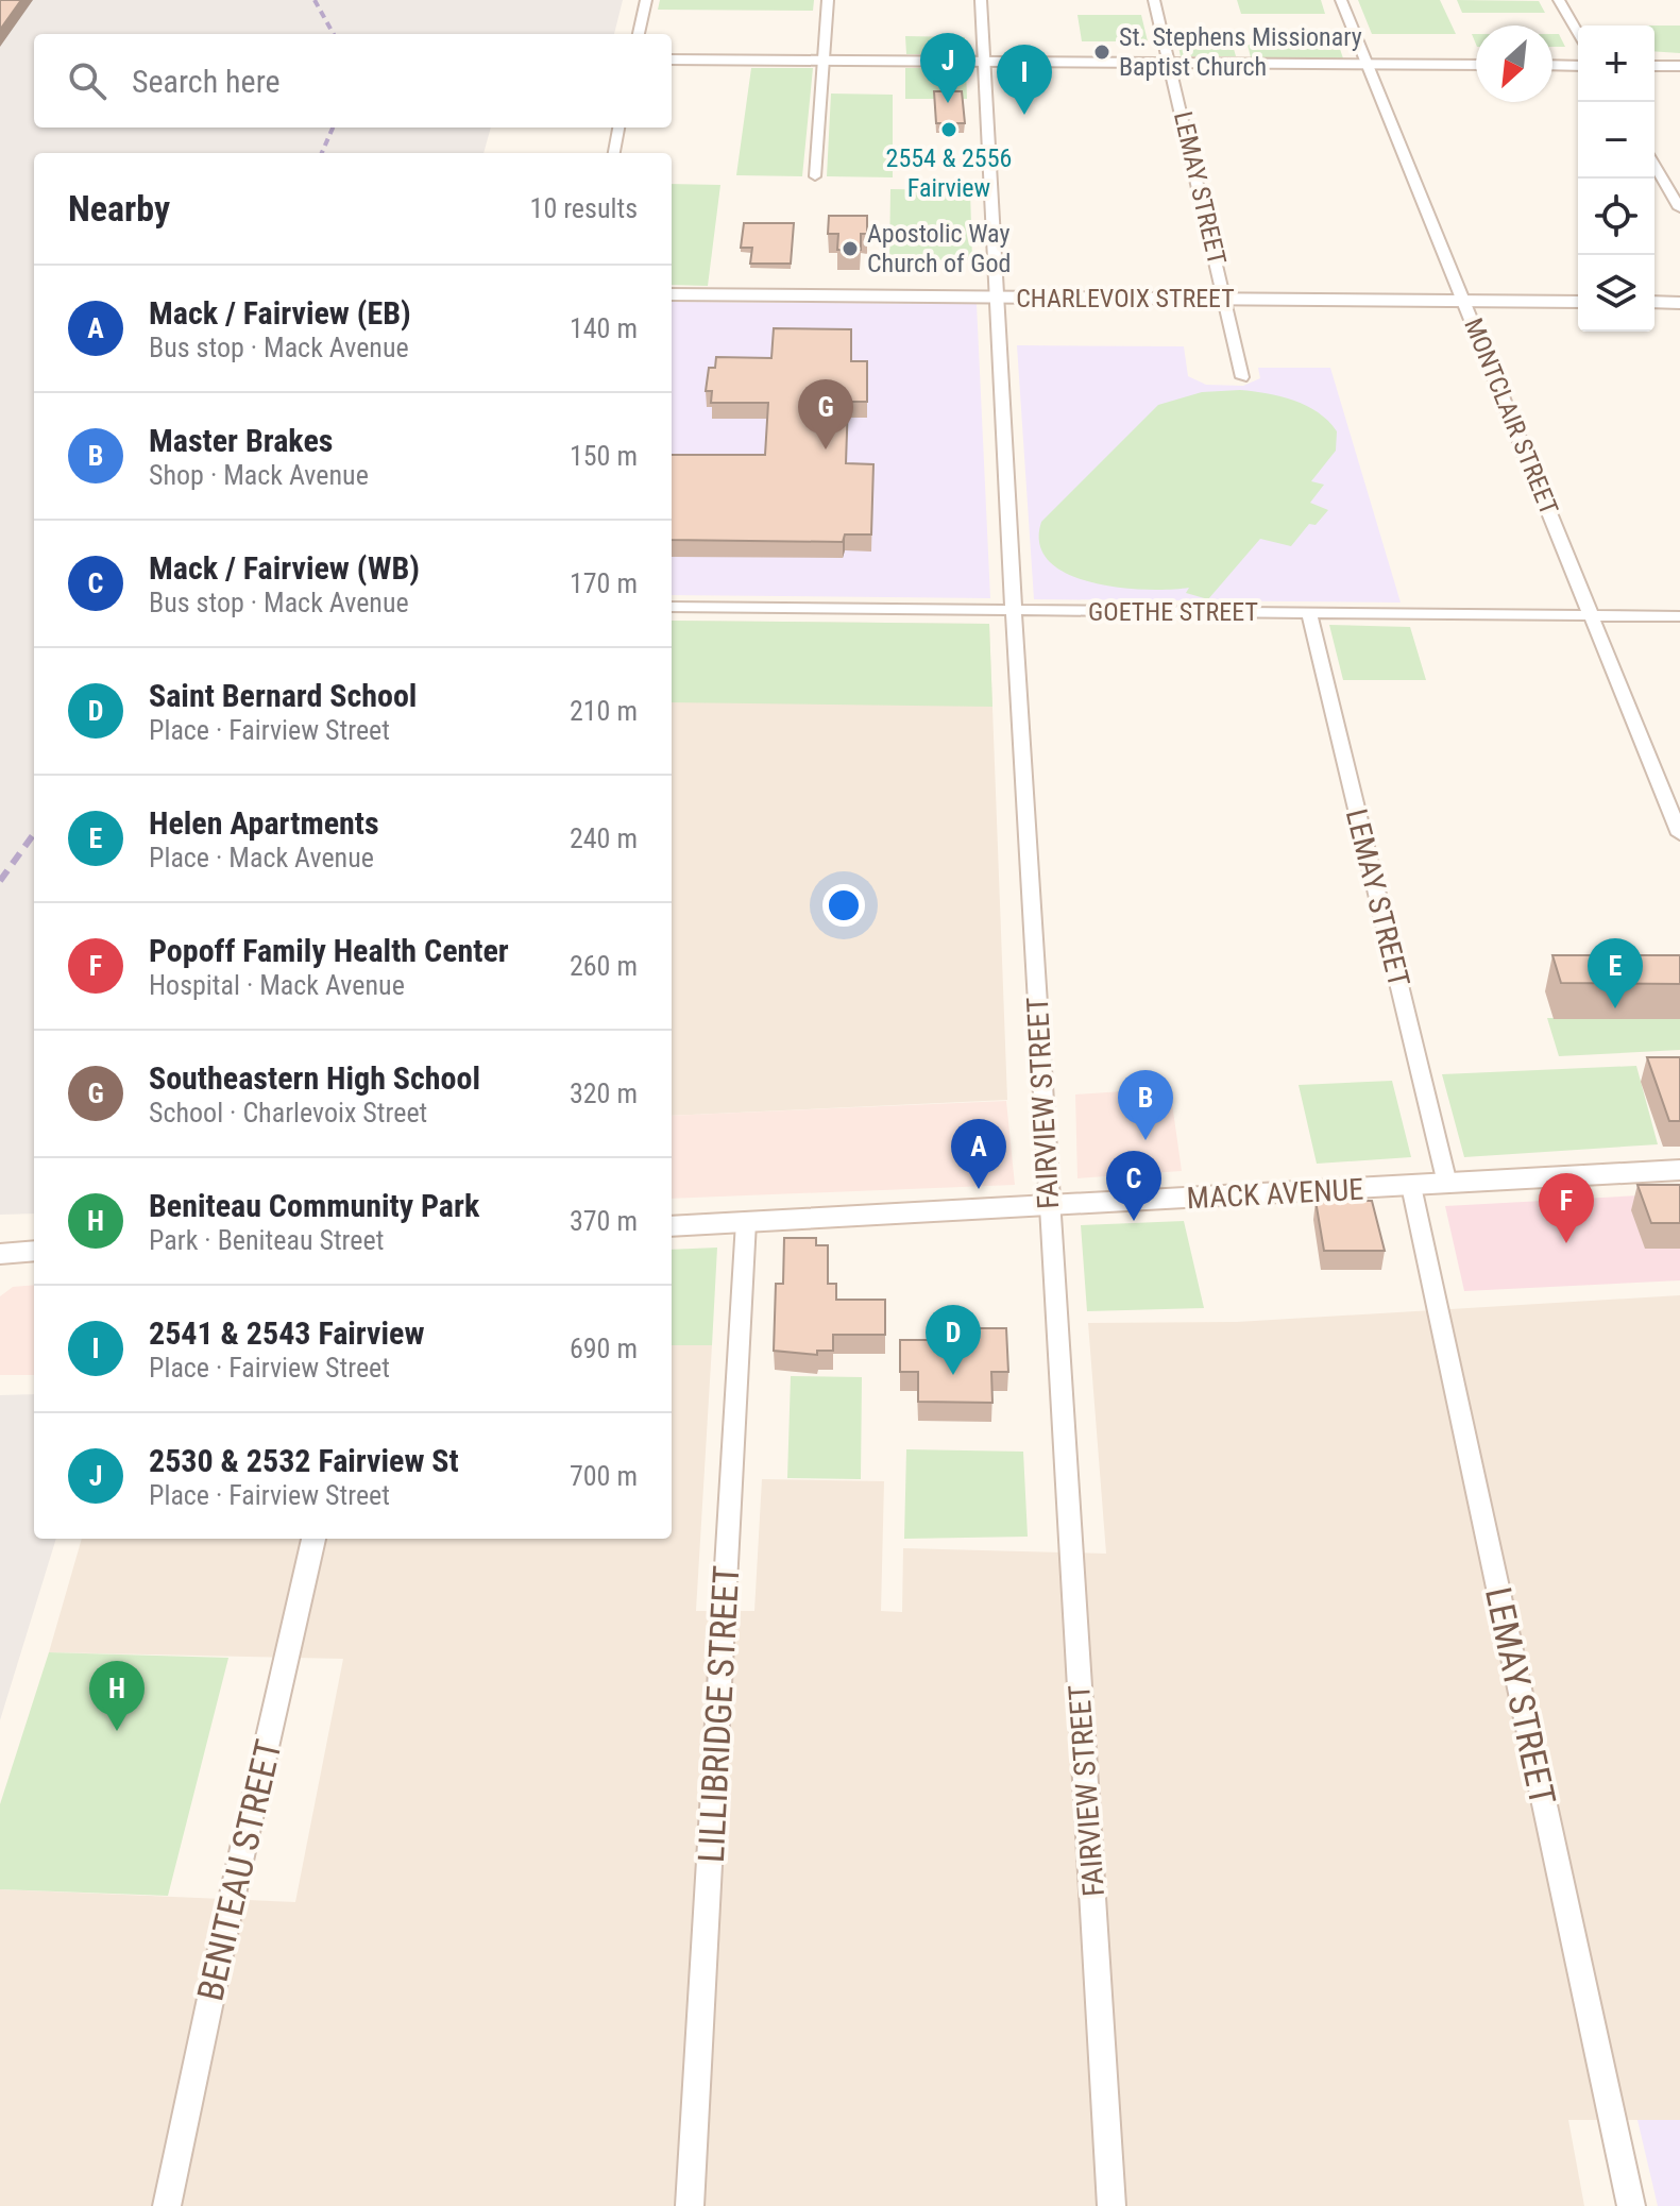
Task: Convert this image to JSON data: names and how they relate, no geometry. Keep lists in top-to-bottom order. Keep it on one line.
{"streets":{"main road":["MACK AVENUE"],"street":["LEMAY STREET","CHARLEVOIX STREET","MONTCLAIR STREET","GOETHE STREET","FAIRVIEW STREET","LILLIBRIDGE STREET","BENITEAU STREET"]},"crossings":[["LEMAY STREET","CHARLEVOIX STREET"],["LEMAY STREET","GOETHE STREET"],["LEMAY STREET","MACK AVENUE"],["CHARLEVOIX STREET","MONTCLAIR STREET"],["CHARLEVOIX STREET","FAIRVIEW STREET"],["MONTCLAIR STREET","GOETHE STREET"],["GOETHE STREET","FAIRVIEW STREET"],["FAIRVIEW STREET","MACK AVENUE"],["MACK AVENUE","LILLIBRIDGE STREET"]],"places":["St. Stephens Missionary Baptist Church","2554 & 2556 Fairview","Apostolic Way Church of God"],"north":"bottom left","page":{"map_buttons":["+","−"],"pins":["J","I","G","E","B","A","C","F","D","H"],"search":"Search here","heading":["Nearby","10 results"],"list":[{"mark":"A","name":"Mack / Fairview (EB)","note":"Bus stop · Mack Avenue","value":"140 m"},{"mark":"B","name":"Master Brakes","note":"Shop · Mack Avenue","value":"150 m"},{"mark":"C","name":"Mack / Fairview (WB)","note":"Bus stop · Mack Avenue","value":"170 m"},{"mark":"D","name":"Saint Bernard School","note":"Place · Fairview Street","value":"210 m"},{"mark":"E","name":"Helen Apartments","note":"Place · Mack Avenue","value":"240 m"},{"mark":"F","name":"Popoff Family Health Center","note":"Hospital · Mack Avenue","value":"260 m"},{"mark":"G","name":"Southeastern High School","note":"School · Charlevoix Street","value":"320 m"},{"mark":"H","name":"Beniteau Community Park","note":"Park · Beniteau Street","value":"370 m"},{"mark":"I","name":"2541 & 2543 Fairview","note":"Place · Fairview Street","value":"690 m"},{"mark":"J","name":"2530 & 2532 Fairview St","note":"Place · Fairview Street","value":"700 m"}]}}
